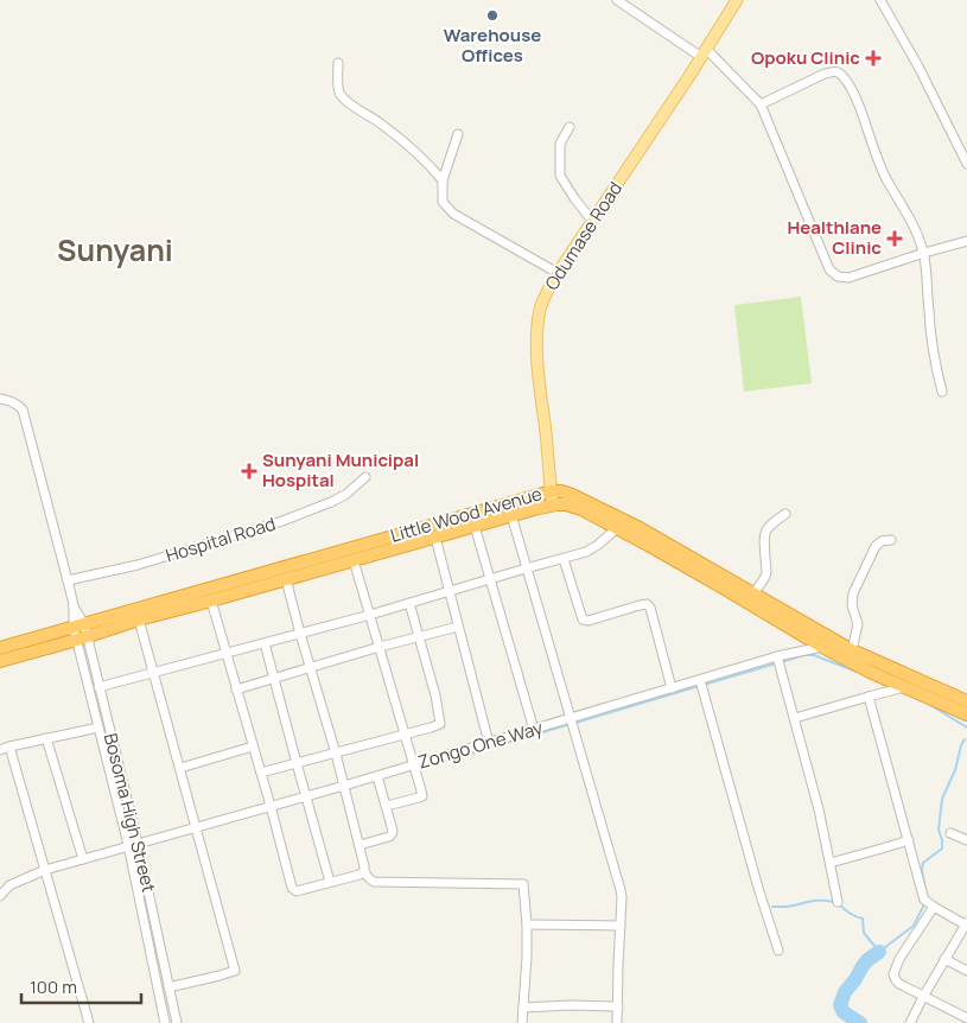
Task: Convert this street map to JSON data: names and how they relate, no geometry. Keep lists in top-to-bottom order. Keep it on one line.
{"streets":{"highway":["Little Wood Avenue"],"main road":["Odumase Road"],"street":["Hospital Road","Zongo One Way","Bosoma High Street"]},"crossings":[["Odumase Road","Little Wood Avenue"],["Little Wood Avenue","Zongo One Way"],["Little Wood Avenue","Bosoma High Street"],["Hospital Road","Bosoma High Street"],["Zongo One Way","Bosoma High Street"]],"districts":["Sunyani"],"places":{"other":["Warehouse Offices"],"health":["Opoku Clinic","Healthlane Clinic","Sunyani Municipal Hospital"]},"scale_bar":"100 m"}
